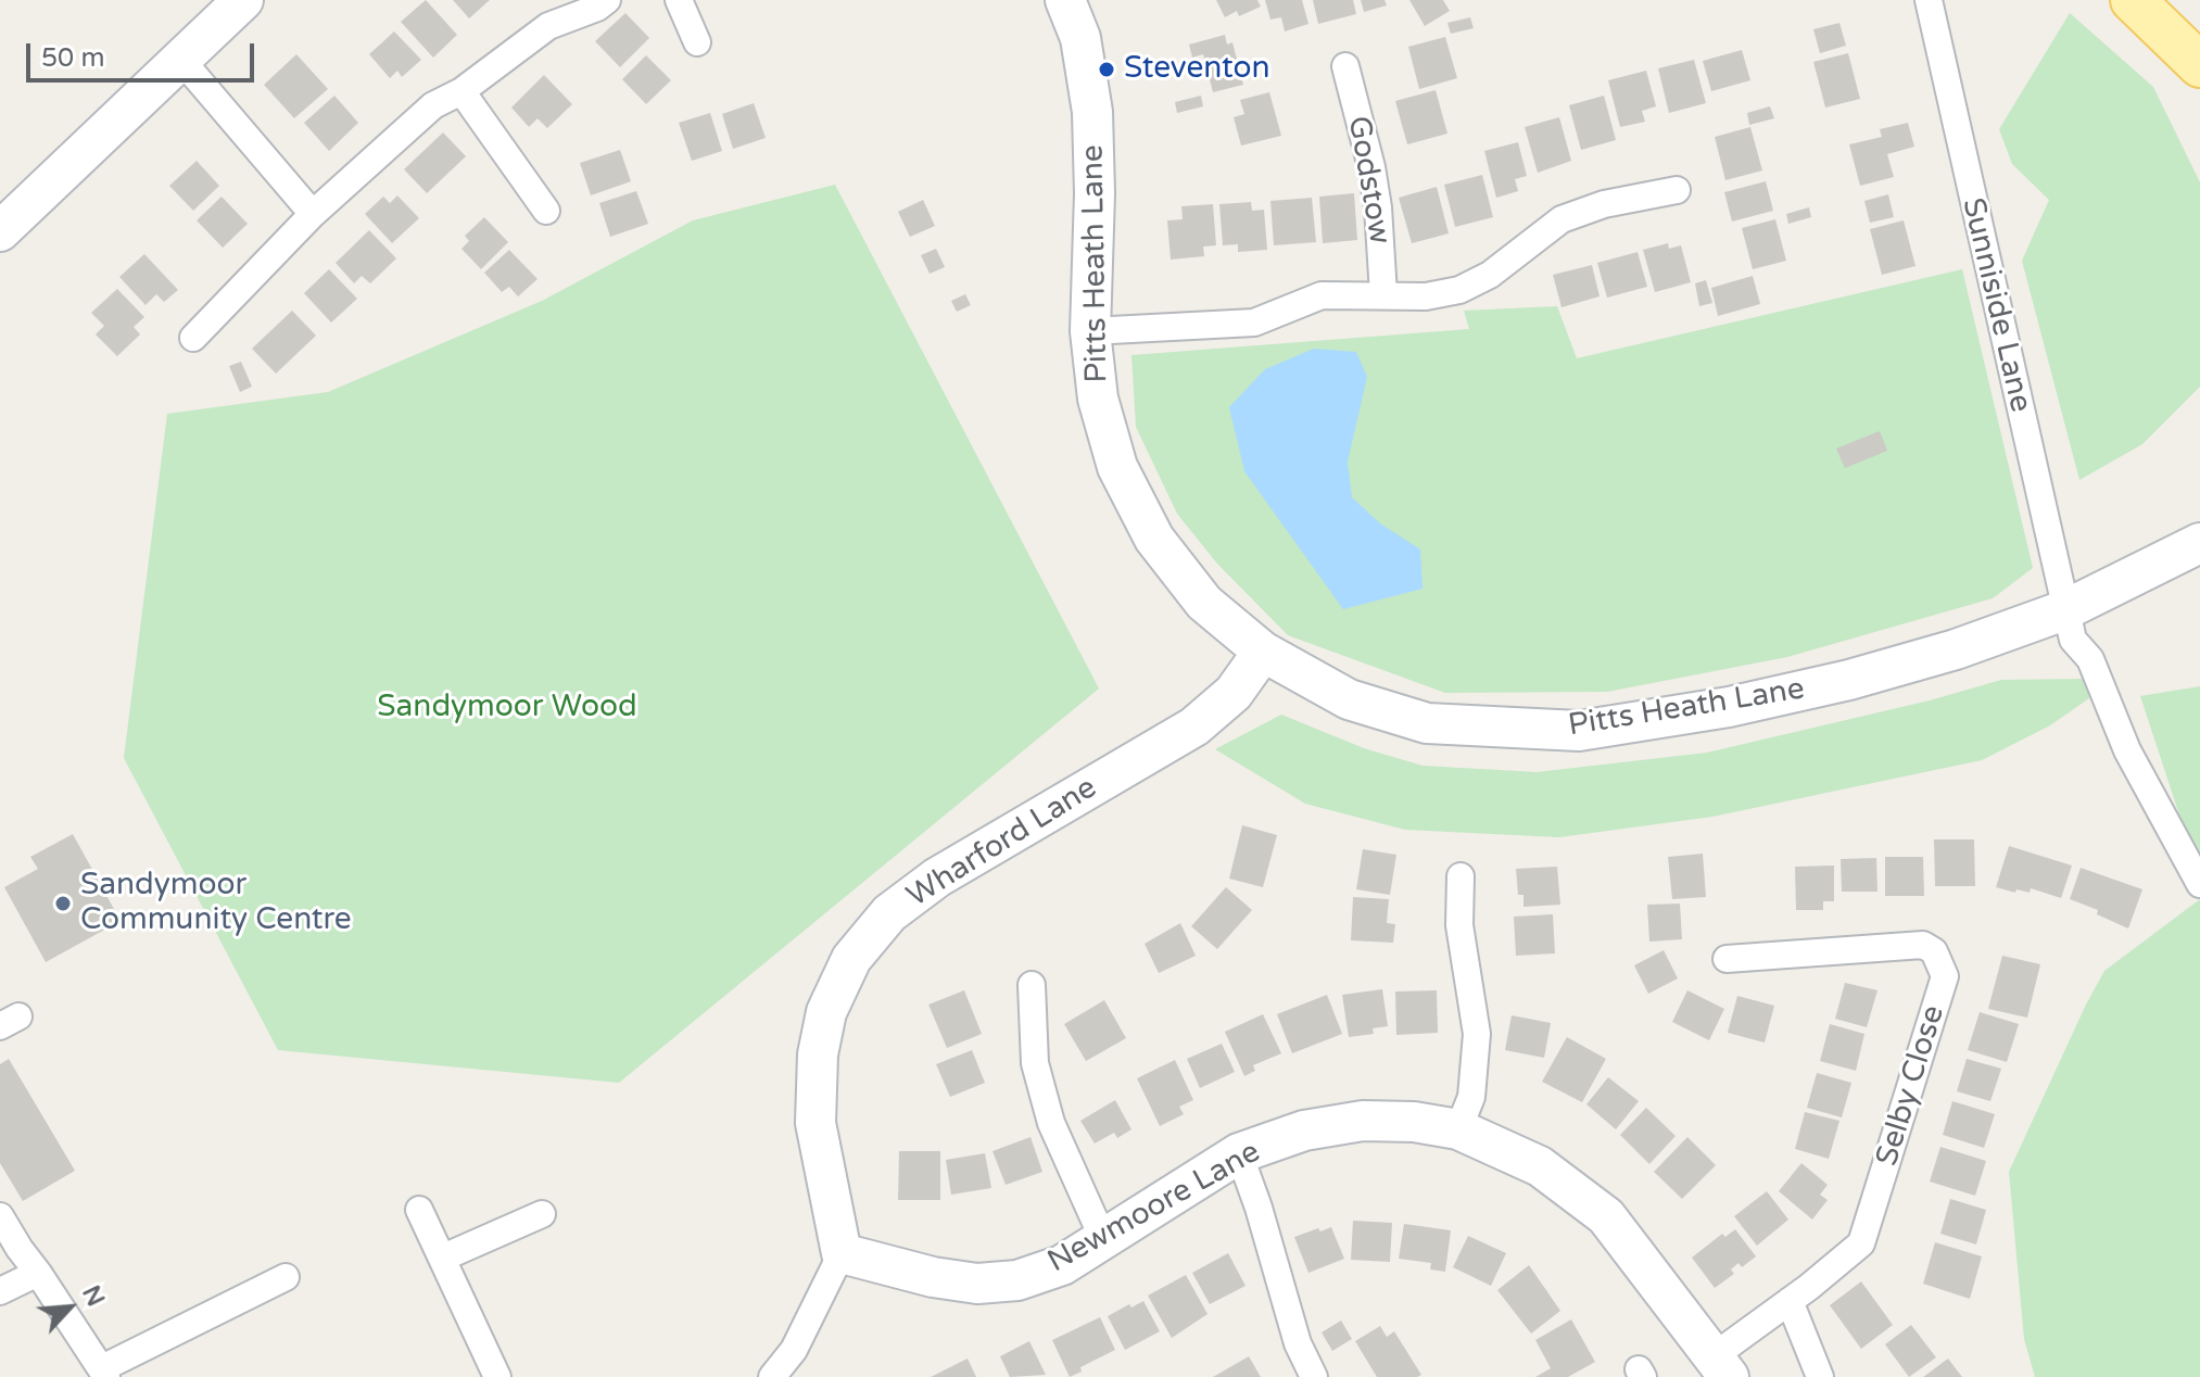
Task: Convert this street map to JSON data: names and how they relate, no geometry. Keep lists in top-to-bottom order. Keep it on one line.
{"streets":{"street":["Godstow","Pitts Heath Lane","Sunniside Lane","Wharford Lane","Selby Close","Newmoore Lane"]},"crossings":[["Pitts Heath Lane","Sunniside Lane"],["Pitts Heath Lane","Wharford Lane"],["Wharford Lane","Newmoore Lane"],["Selby Close","Newmoore Lane"]],"parks":["Sandymoor Wood"],"places":["Steventon","Sandymoor Community Centre"],"scale_bar":"50 m","north":"top right"}
